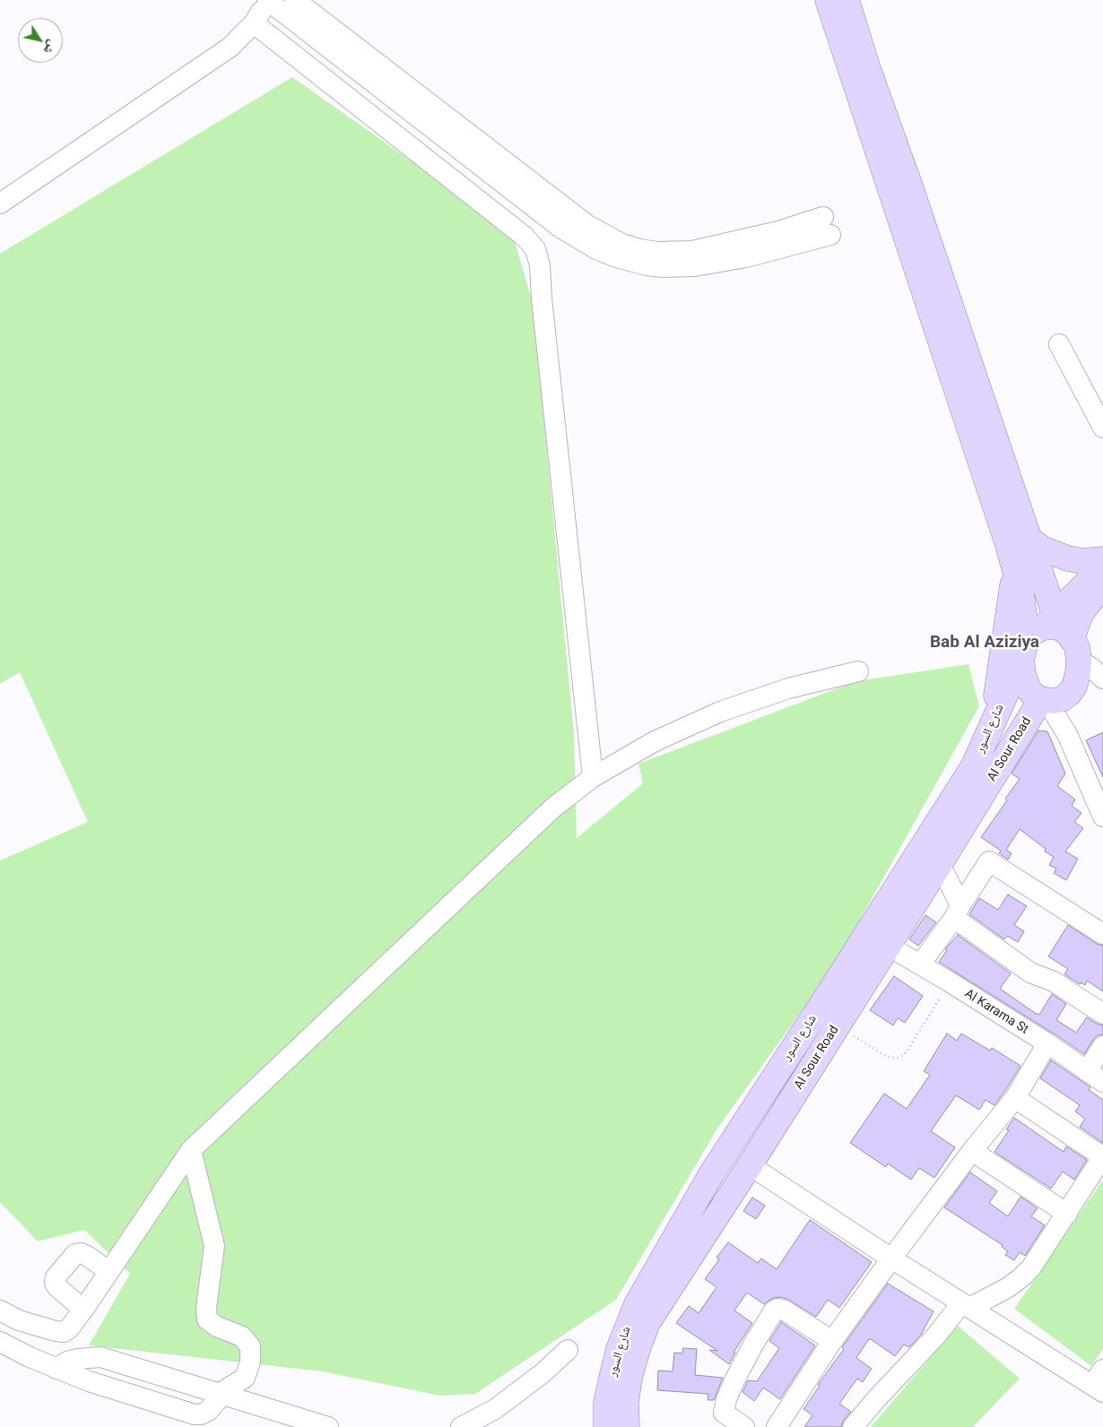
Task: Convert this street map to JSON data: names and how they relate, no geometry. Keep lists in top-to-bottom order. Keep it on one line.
{"streets":{"main road":["شارع السور","Al Sour Road"],"street":["Al Karama St"]},"crossings":[["شارع السور","Al Sour Road"],["Al Sour Road","Al Karama St"]],"districts":["Bab Al Aziziya"],"north":"bottom right"}
